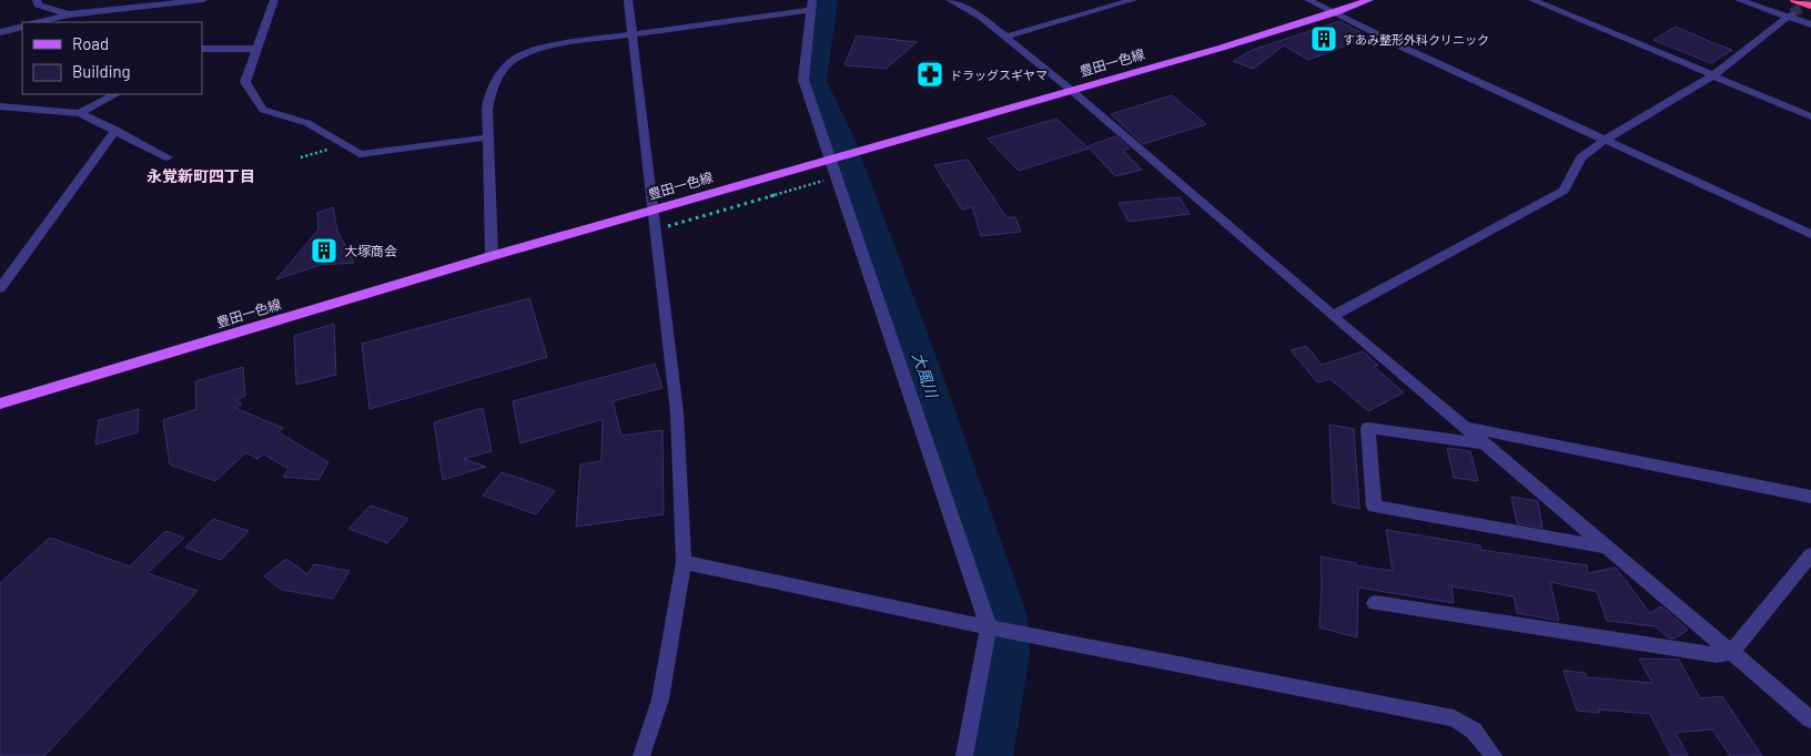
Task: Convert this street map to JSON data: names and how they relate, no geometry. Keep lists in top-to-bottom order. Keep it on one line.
{"streets":{"main road":["豊田一色線"]},"districts":["永覚新町四丁目"],"water":["大風川"],"places":{"building":["すあみ整形外科クリニック","大塚商会"],"pharmacy":["ドラッグスギヤマ"]},"legend":["Road","Building"]}
